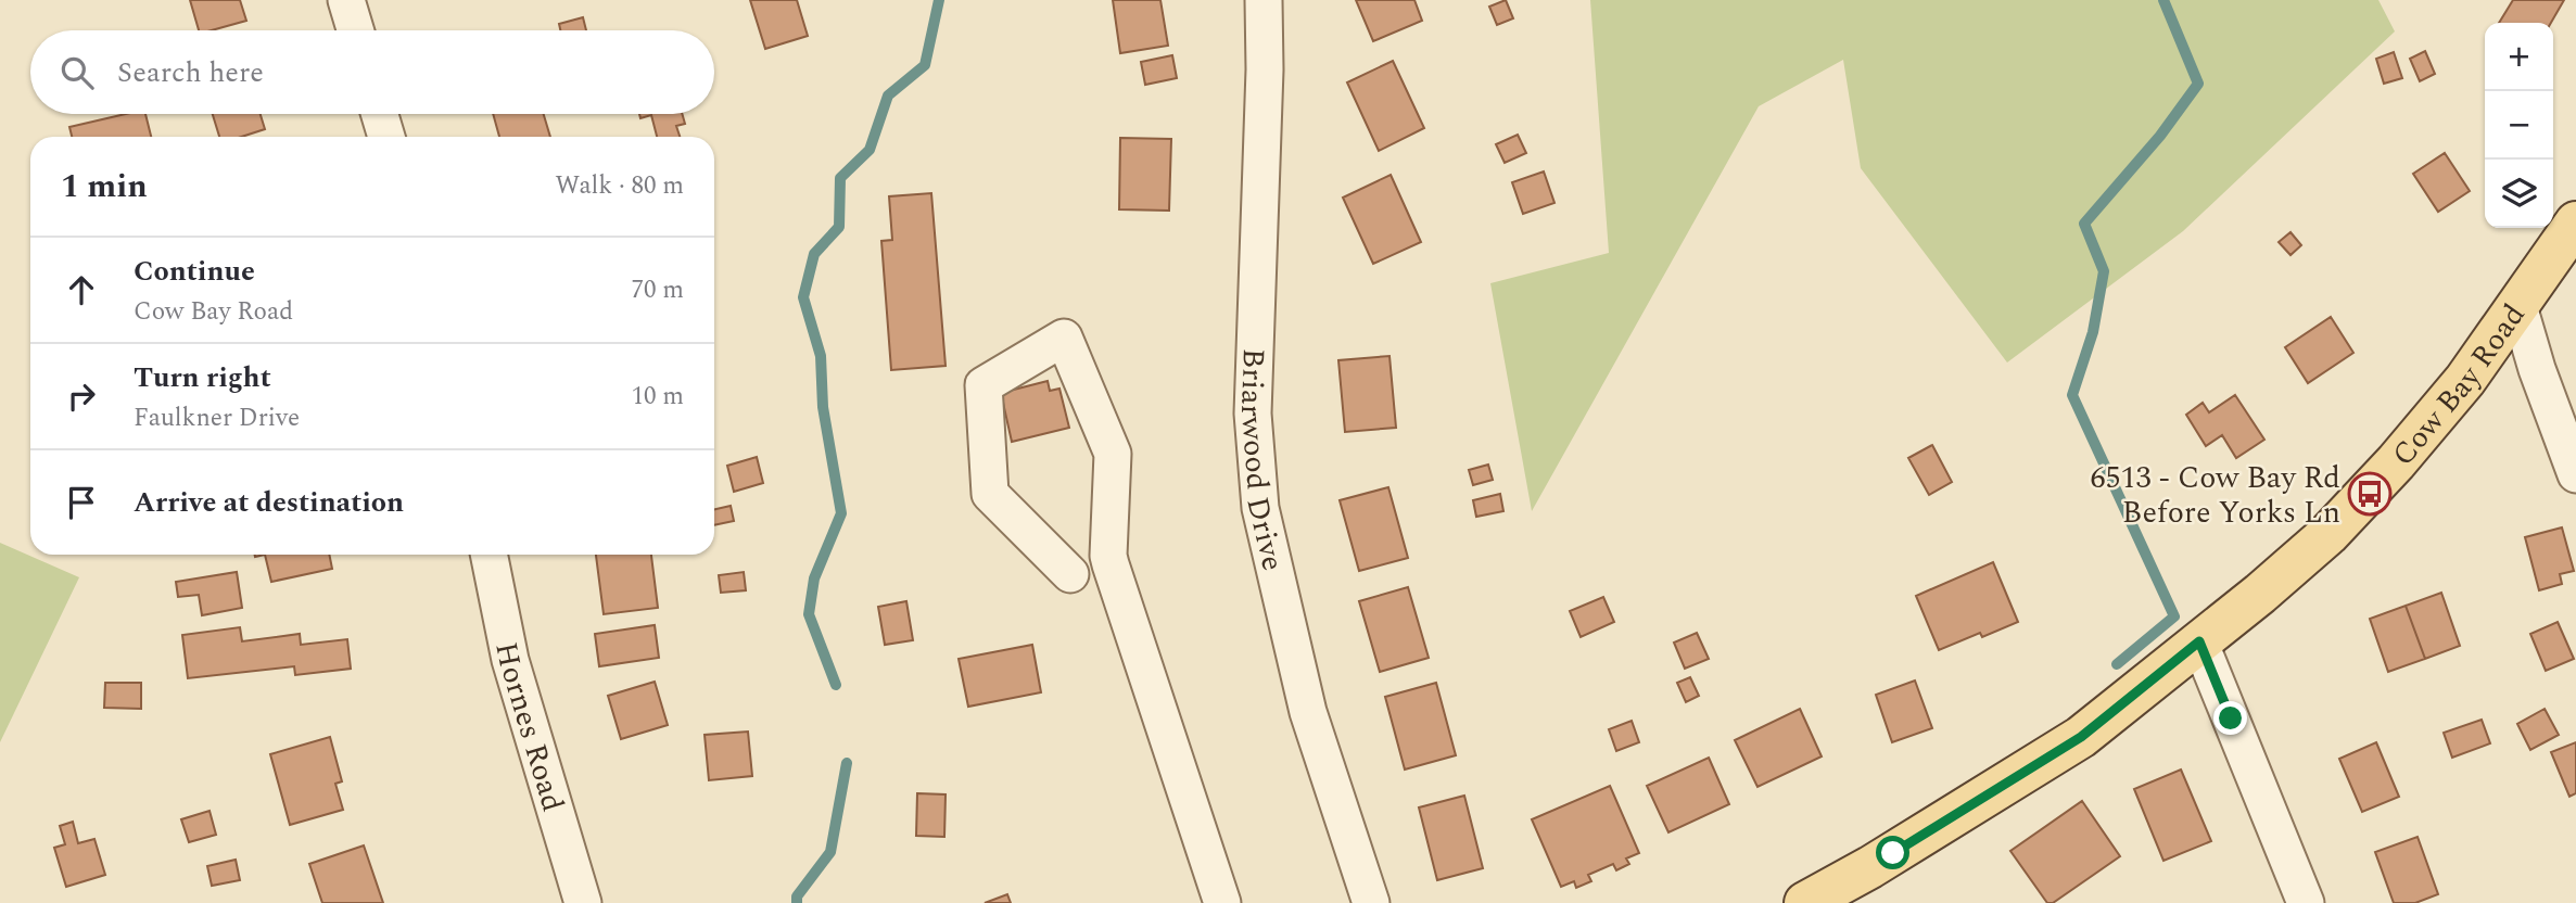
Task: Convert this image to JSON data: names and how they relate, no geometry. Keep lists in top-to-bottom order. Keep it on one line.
{"streets":{"main road":["Cow Bay Road"],"street":["Briarwood Drive","Hornes Road"]},"places":{"bus stop":["6513 - Cow Bay Rd Before Yorks Ln"]},"page":{"map_buttons":["+","−"],"search":"Search here","heading":["1 min","Walk · 80 m"],"list":[["Continue","Cow Bay Road","70 m"],["Turn right","Faulkner Drive","10 m"],"Arrive at destination"]}}
